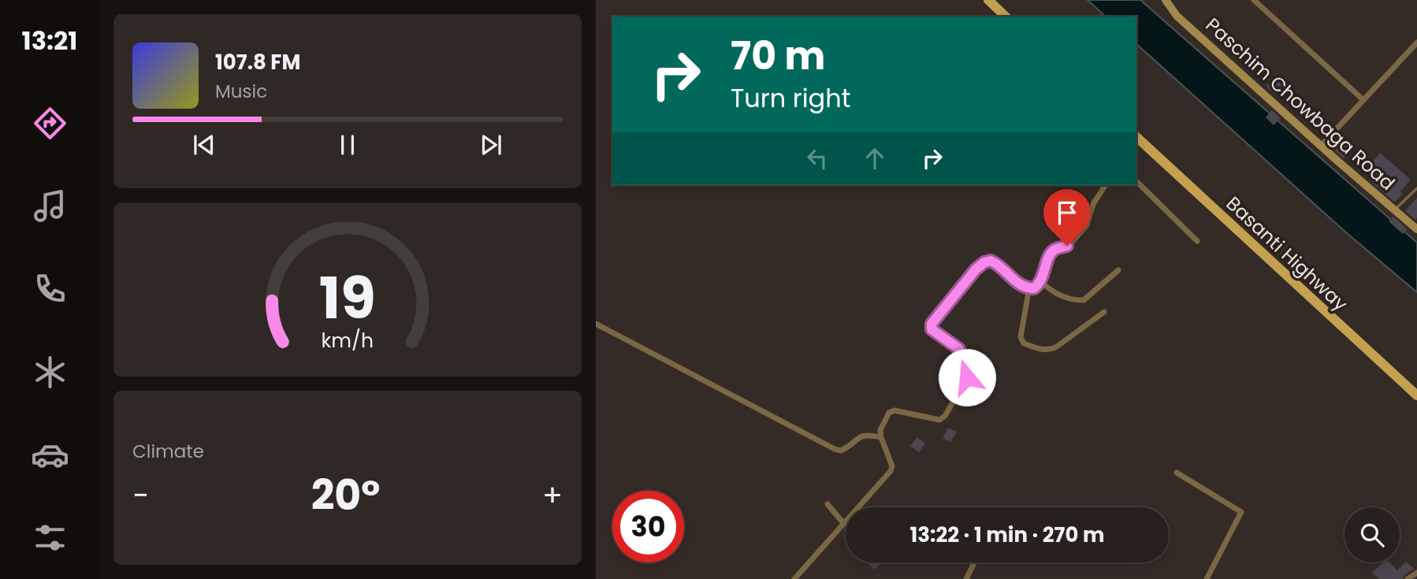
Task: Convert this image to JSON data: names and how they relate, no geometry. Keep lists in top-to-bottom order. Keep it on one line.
{"streets":{"main road":["Basanti Highway"],"street":["Paschim Chowbaga Road"]},"page":{"tabs":"13:21","turn":["70 m","Turn right"],"song":["107.8 FM","Music"],"tile":"Climate","heat":["−","20°","+"],"limit":"30","trip":"13:22 · 1 min · 270 m","gauge":["19","km/h"]}}
